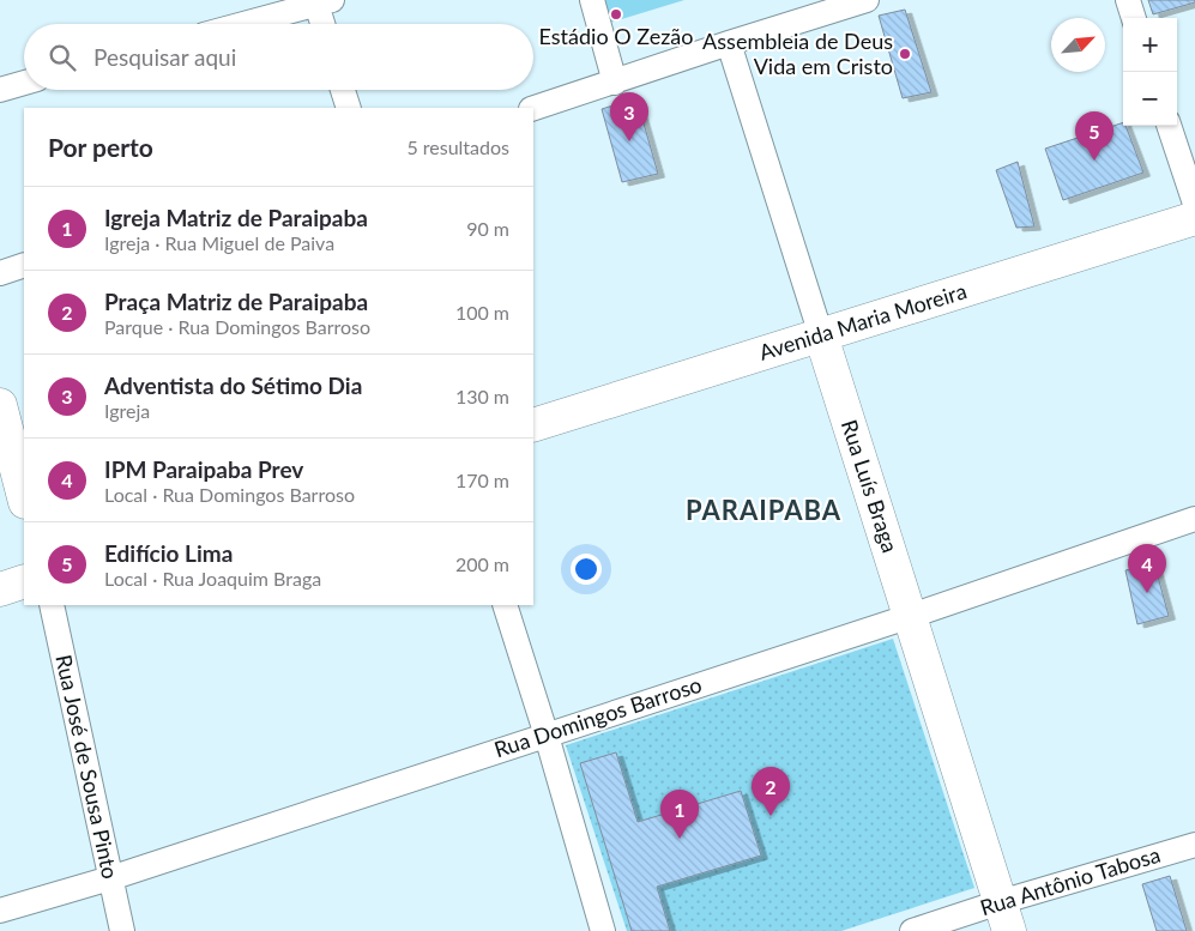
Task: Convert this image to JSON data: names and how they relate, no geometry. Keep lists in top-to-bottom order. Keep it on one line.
{"streets":{"main road":["Avenida Maria Moreira","Rua Luís Braga"],"street":["Rua Domingos Barroso","Rua José de Sousa Pinto","Rua Antônio Tabosa"]},"crossings":[["Avenida Maria Moreira","Rua Luís Braga"],["Rua Luís Braga","Rua Domingos Barroso"],["Rua Luís Braga","Rua Antônio Tabosa"],["Rua Domingos Barroso","Rua José de Sousa Pinto"]],"districts":["PARAIPABA"],"places":["Estádio O Zezão","Assembleia de Deus Vida em Cristo"],"north":"top right","page":{"map_buttons":["+","−"],"search":"Pesquisar aqui","pins":["3","5","4","2","1"],"heading":["Por perto","5 resultados"],"list":[{"mark":"1","name":"Igreja Matriz de Paraipaba","note":"Igreja · Rua Miguel de Paiva","value":"90 m"},{"mark":"2","name":"Praça Matriz de Paraipaba","note":"Parque · Rua Domingos Barroso","value":"100 m"},{"mark":"3","name":"Adventista do Sétimo Dia","note":"Igreja","value":"130 m"},{"mark":"4","name":"IPM Paraipaba Prev","note":"Local · Rua Domingos Barroso","value":"170 m"},{"mark":"5","name":"Edifício Lima","note":"Local · Rua Joaquim Braga","value":"200 m"}]}}
